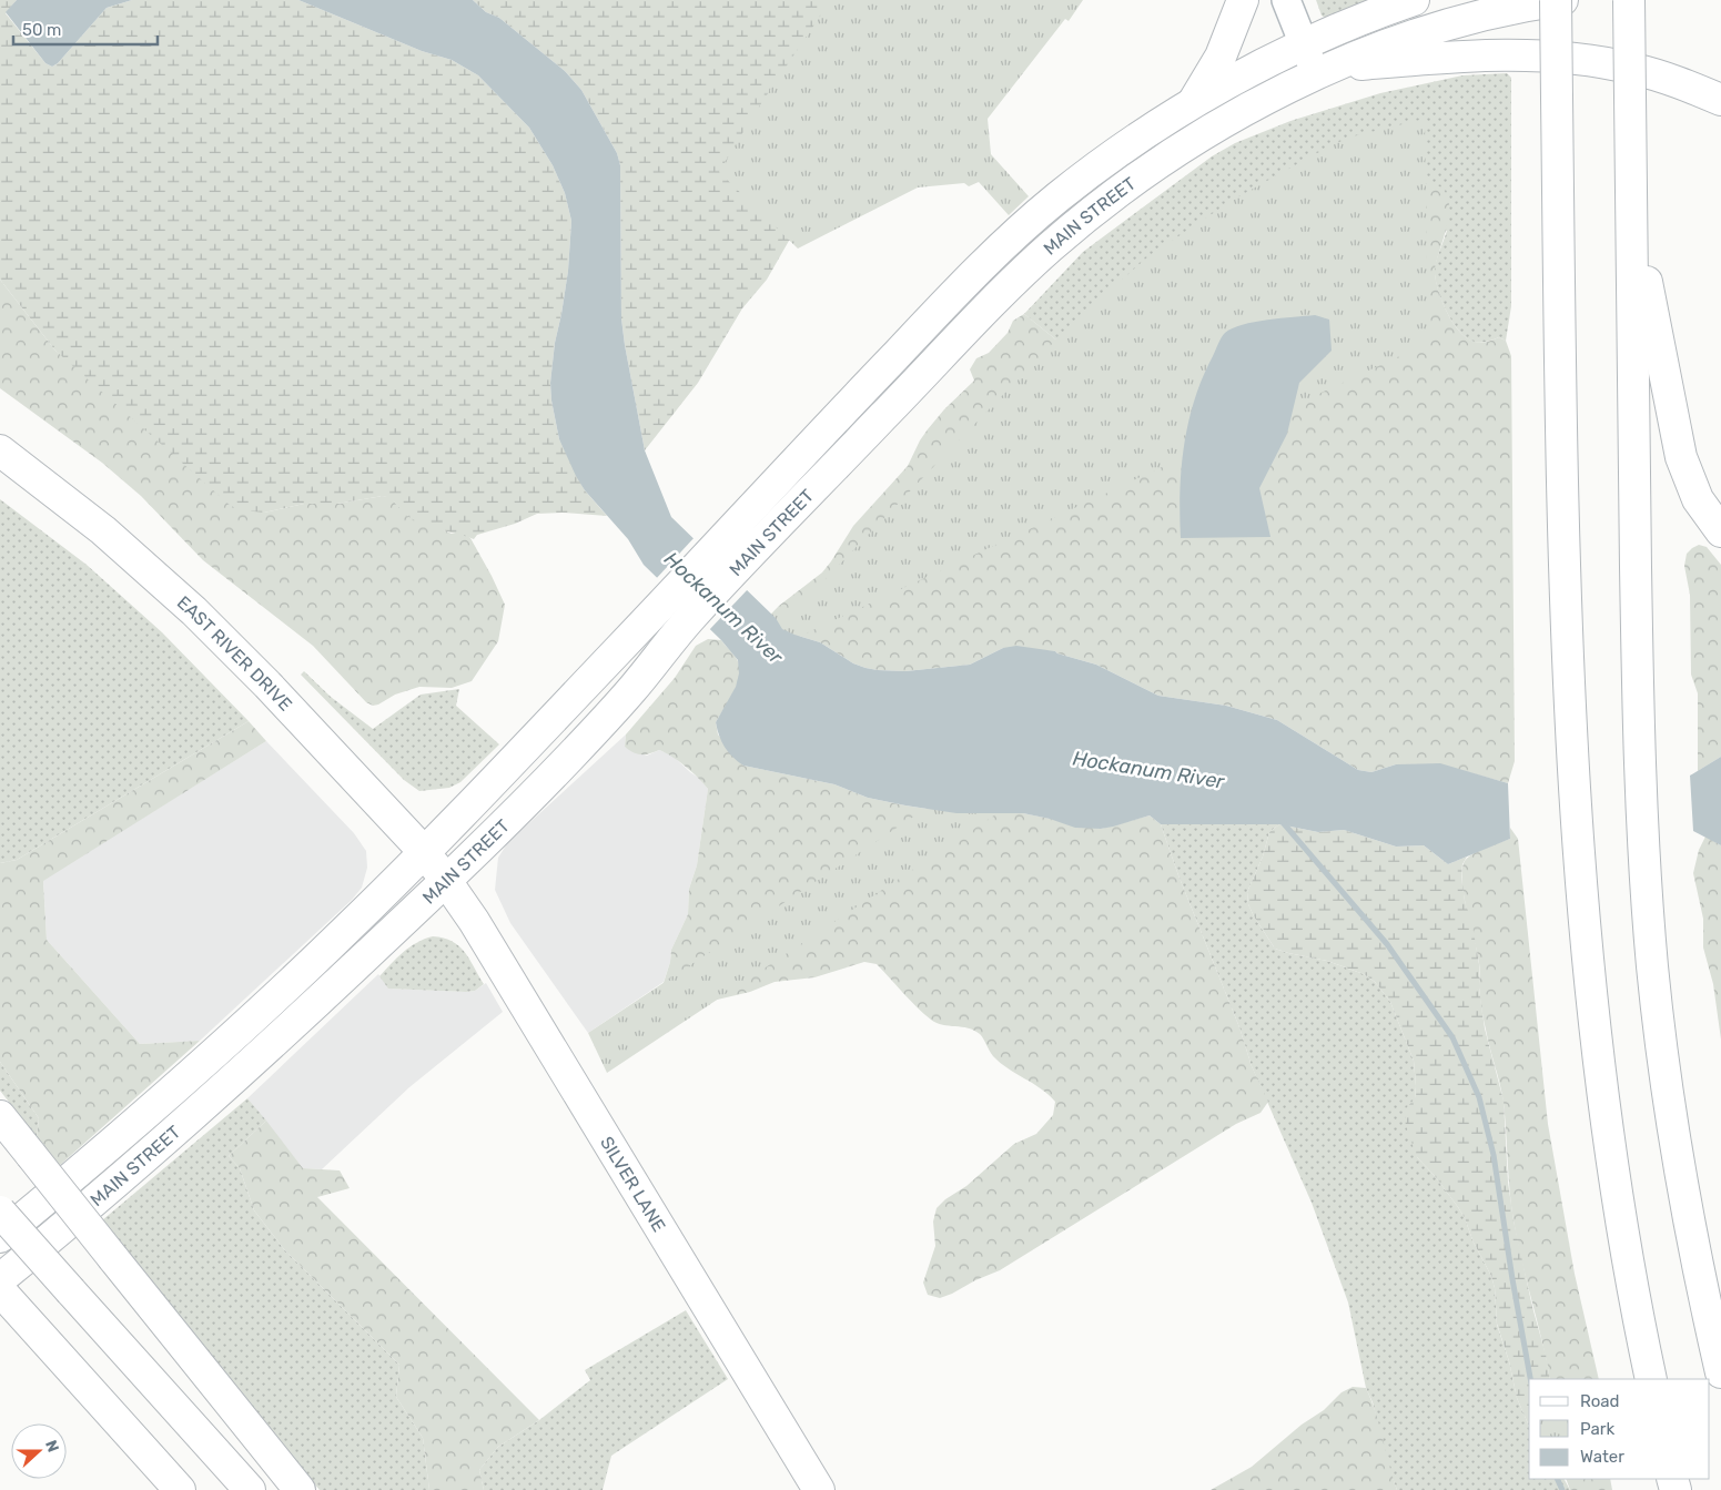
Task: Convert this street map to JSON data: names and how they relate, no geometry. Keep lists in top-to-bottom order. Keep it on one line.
{"streets":{"main road":["MAIN STREET","EAST RIVER DRIVE","SILVER LANE"]},"crossings":[["MAIN STREET","EAST RIVER DRIVE"],["MAIN STREET","SILVER LANE"],["EAST RIVER DRIVE","SILVER LANE"]],"water":["Hockanum River"],"legend":["Road","Park","Water"],"scale_bar":"50 m","north":"right"}
